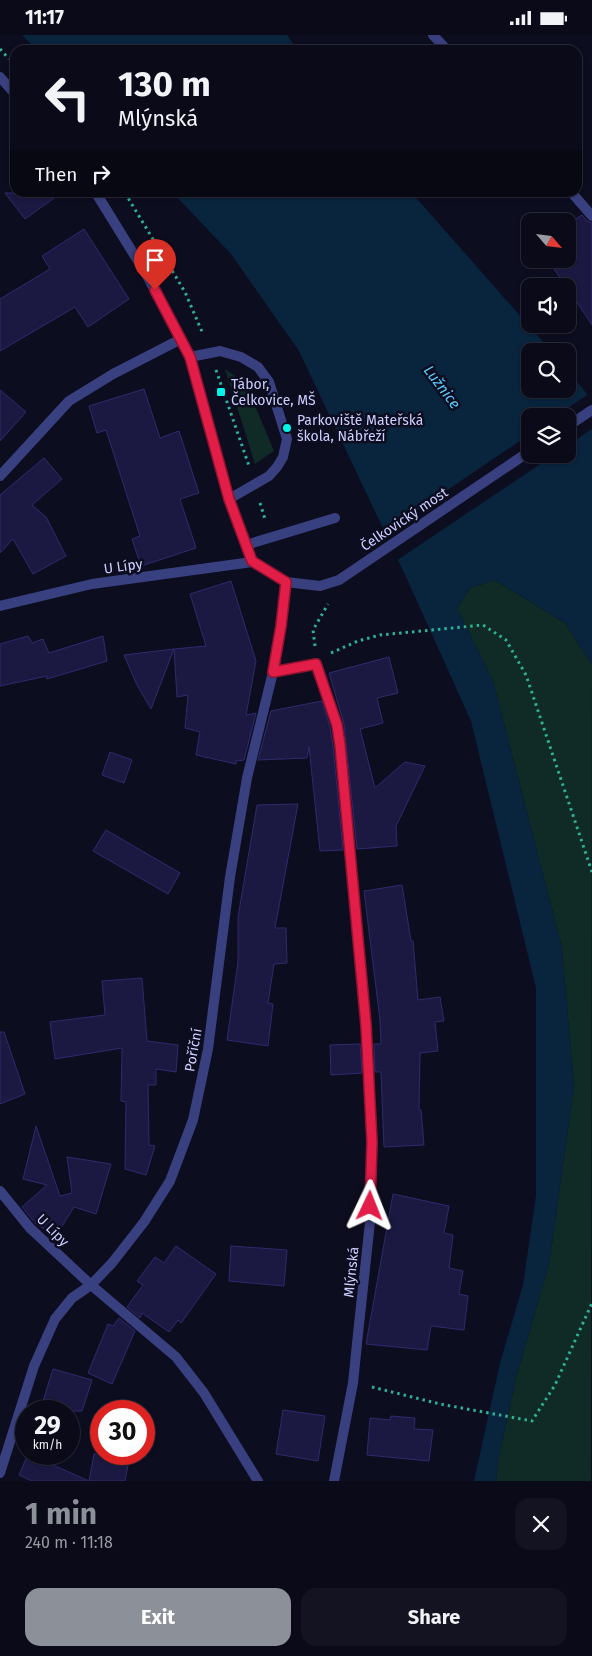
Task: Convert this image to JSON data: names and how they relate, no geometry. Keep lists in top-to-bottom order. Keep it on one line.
{"streets":{"street":["Čelkovický most","U Lípy","Poříční","Mlýnská"]},"crossings":[["Čelkovický most","Poříční"],["U Lípy","Poříční"]],"water":["Lužnice"],"places":{"transit":["Tábor, Čelkovice, MŠ"],"other":["Parkoviště Mateřská škola, Nábřeží"]},"north":"bottom right","page":{"status":"11:17","turn":["130 m","Mlýnská"],"then":"Then","speed":"29 km/h","limit":"30","heading":["1 min","240 m · 11:18"],"buttons":["Exit","Share"]}}
